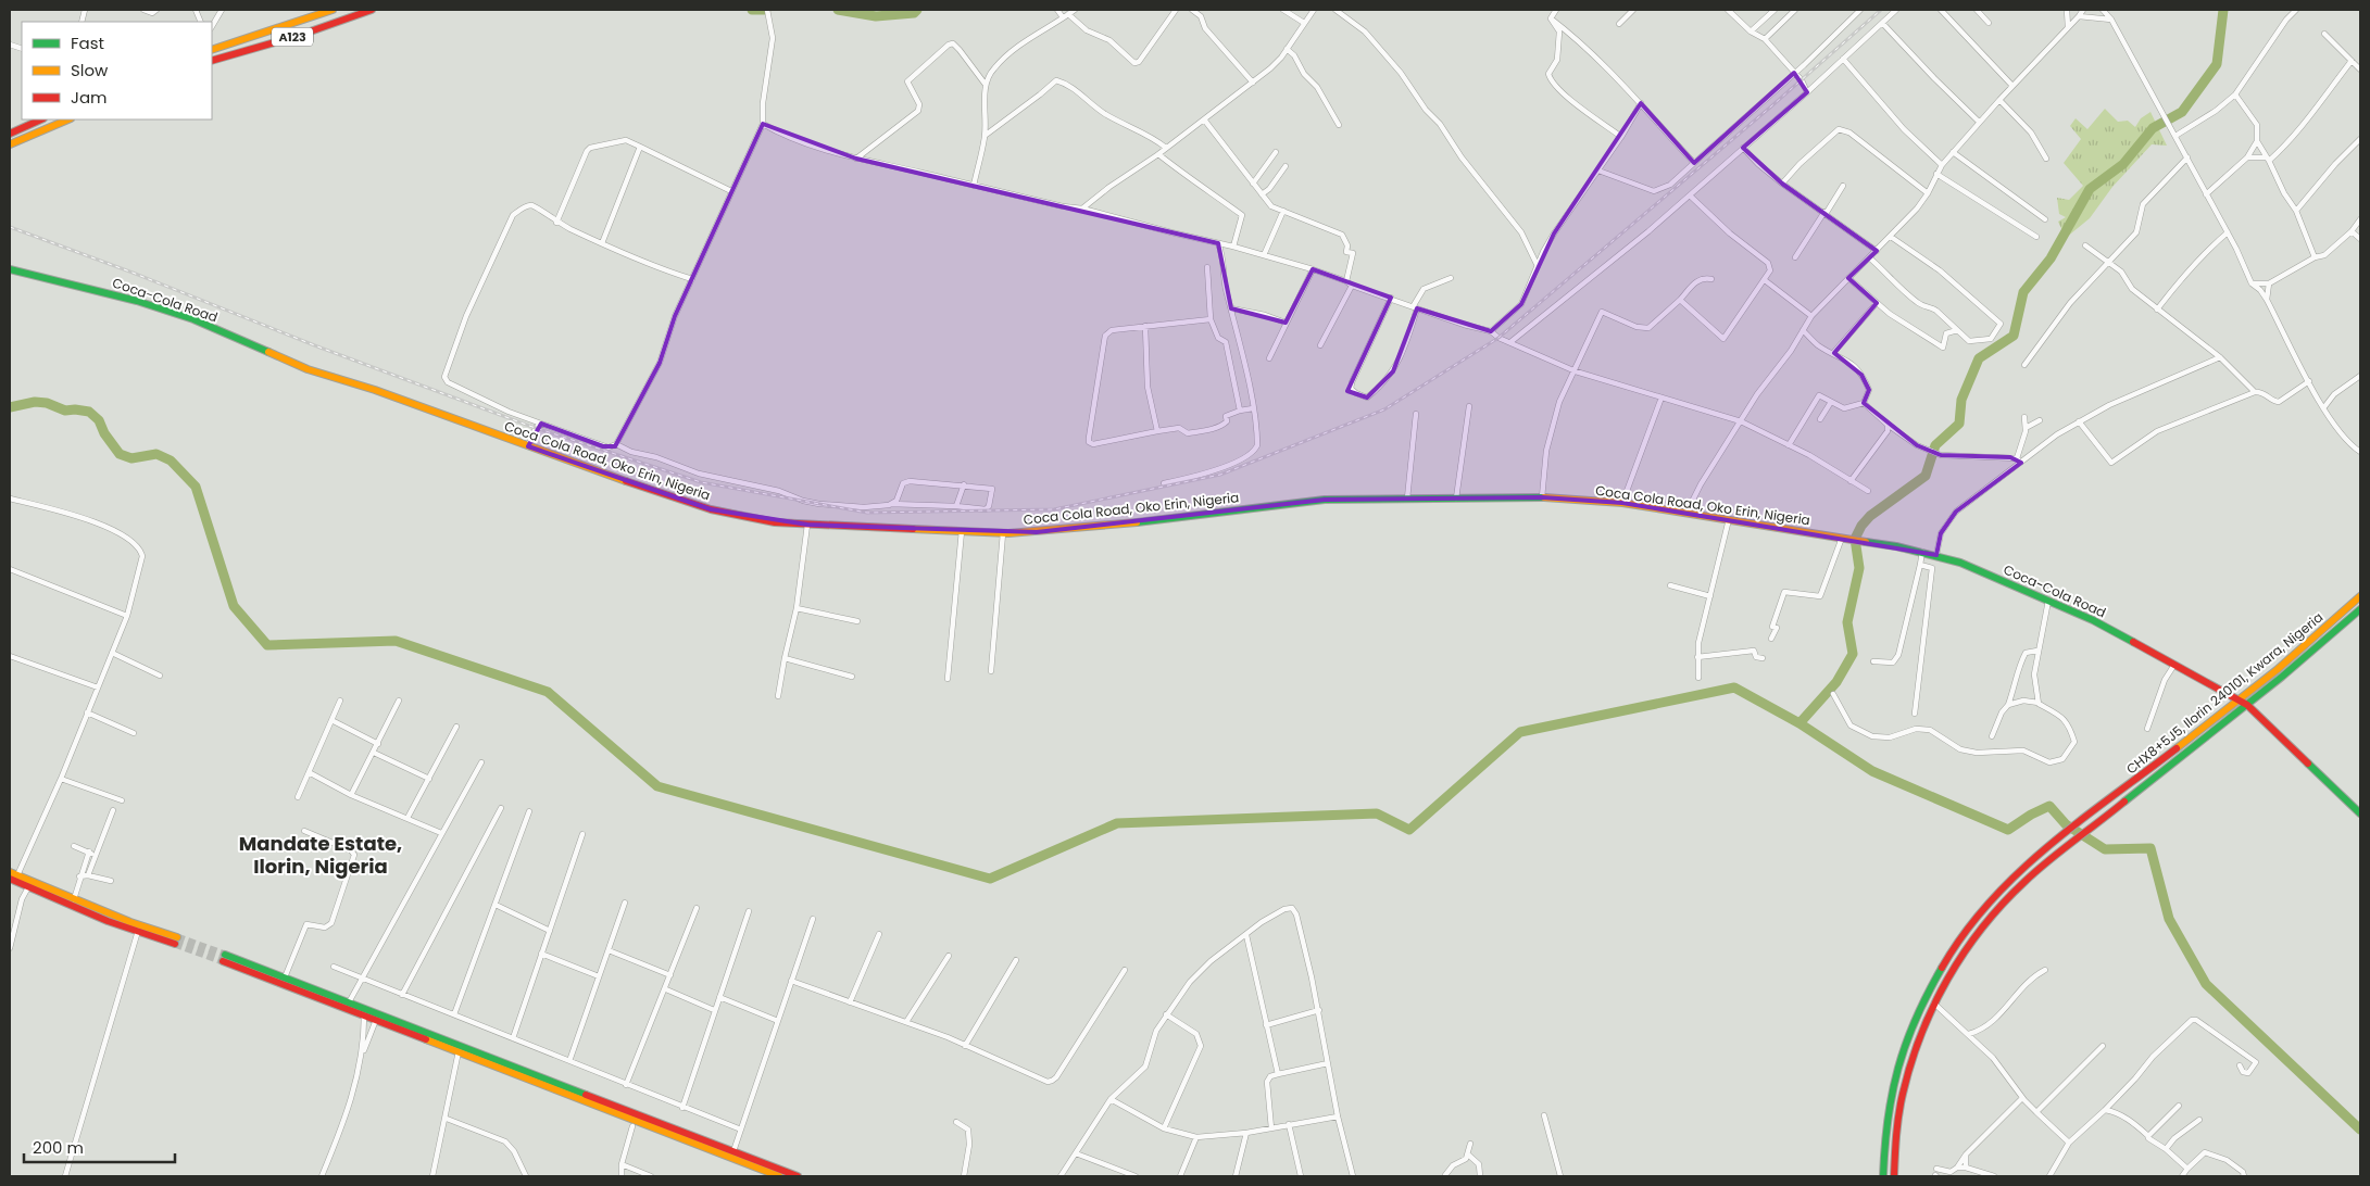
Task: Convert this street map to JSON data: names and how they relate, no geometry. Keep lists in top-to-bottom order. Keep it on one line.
{"streets":{"main road":["A123","Coca-Cola Road","Coca Cola Road, Oko Erin, Nigeria","CHX8+5J5, Ilorin 240101, Kwara, Nigeria"]},"crossings":[["Coca-Cola Road","Coca Cola Road, Oko Erin, Nigeria"],["Coca-Cola Road","CHX8+5J5, Ilorin 240101, Kwara, Nigeria"]],"districts":["Mandate Estate, Ilorin, Nigeria"],"legend":["Fast","Slow","Jam"],"scale_bar":"200 m"}
